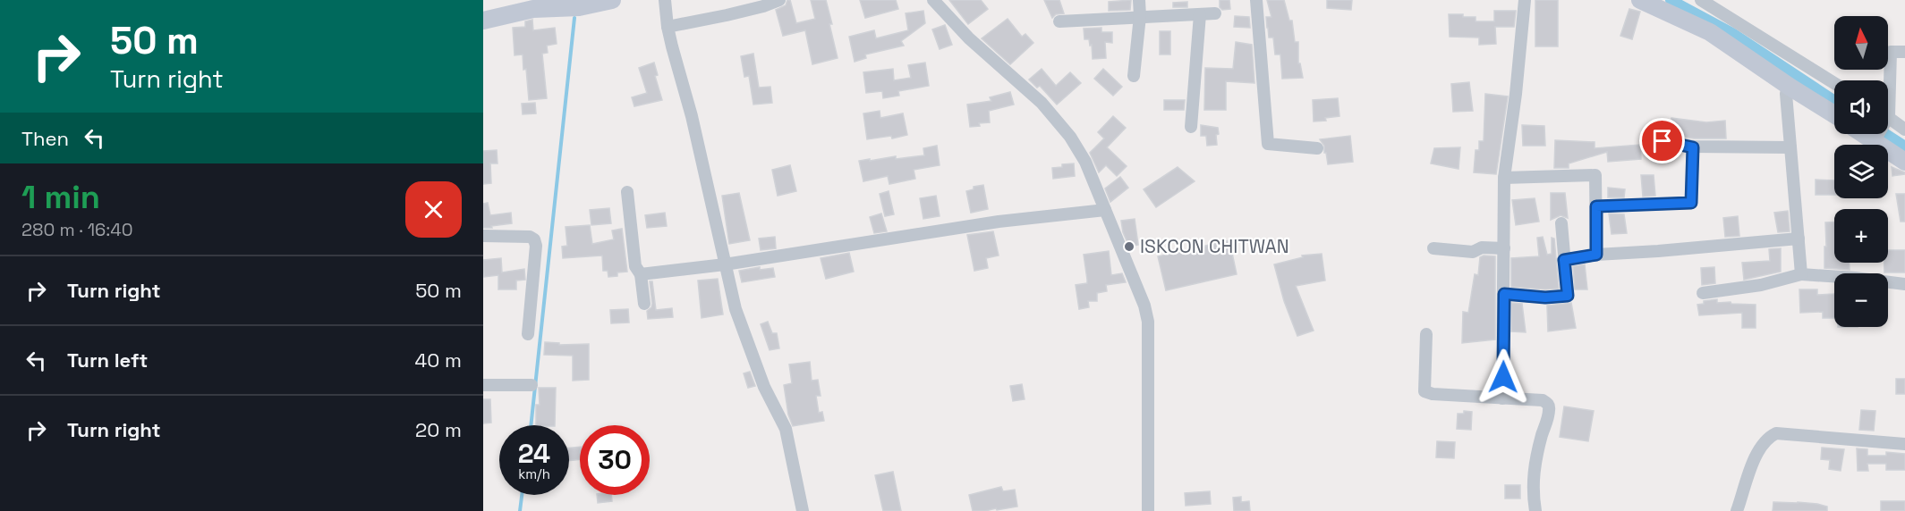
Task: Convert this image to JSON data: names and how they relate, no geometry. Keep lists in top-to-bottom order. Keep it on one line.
{"places":["ISKCON CHITWAN"],"north":"top","page":{"turn":["50 m","Turn right"],"map_buttons":["+","−"],"then":"Then","heading":["1 min","280 m · 16:40"],"list":[{"name":"Turn right","value":"50 m"},{"name":"Turn left","value":"40 m"},{"name":"Turn right","value":"20 m"}],"speed":"24 km/h","limit":"30"}}
